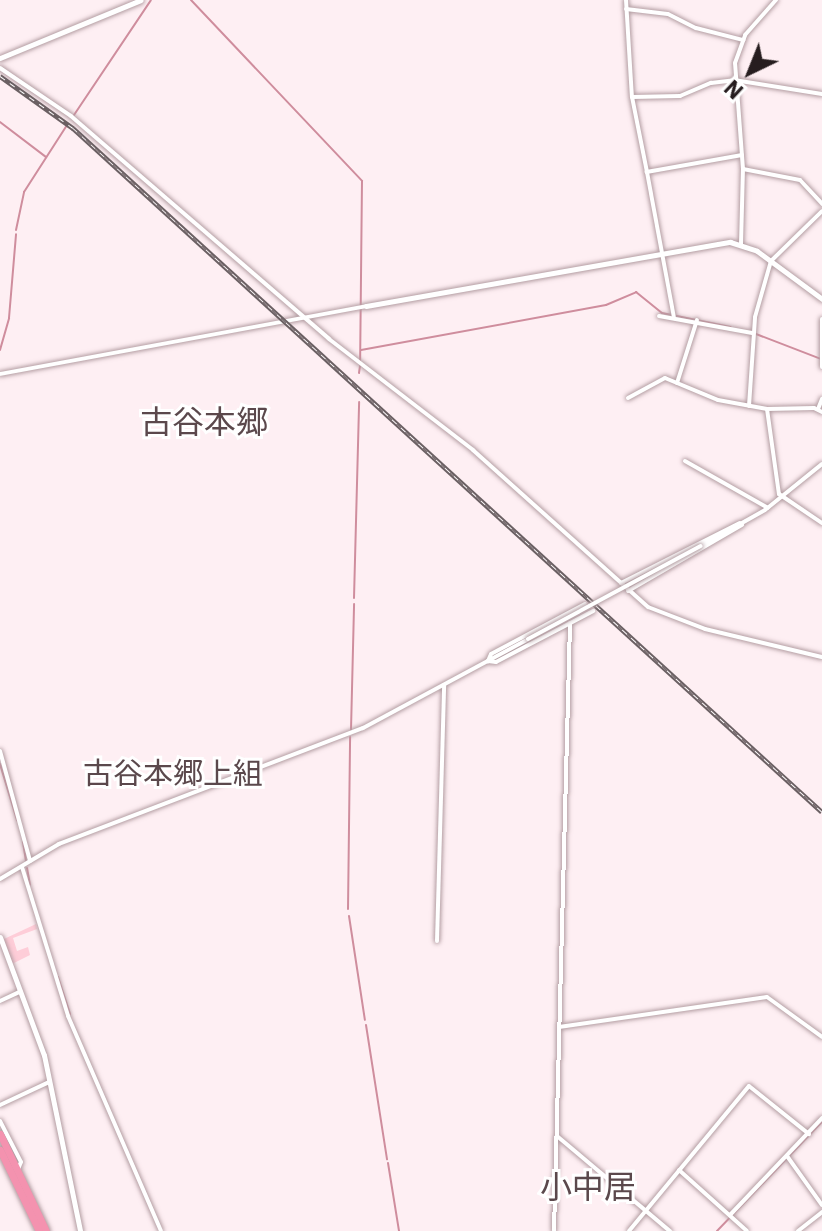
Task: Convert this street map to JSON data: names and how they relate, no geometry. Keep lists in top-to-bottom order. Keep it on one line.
{"districts":["古谷本郷","古谷本郷上組","小中居"],"north":"bottom left"}
